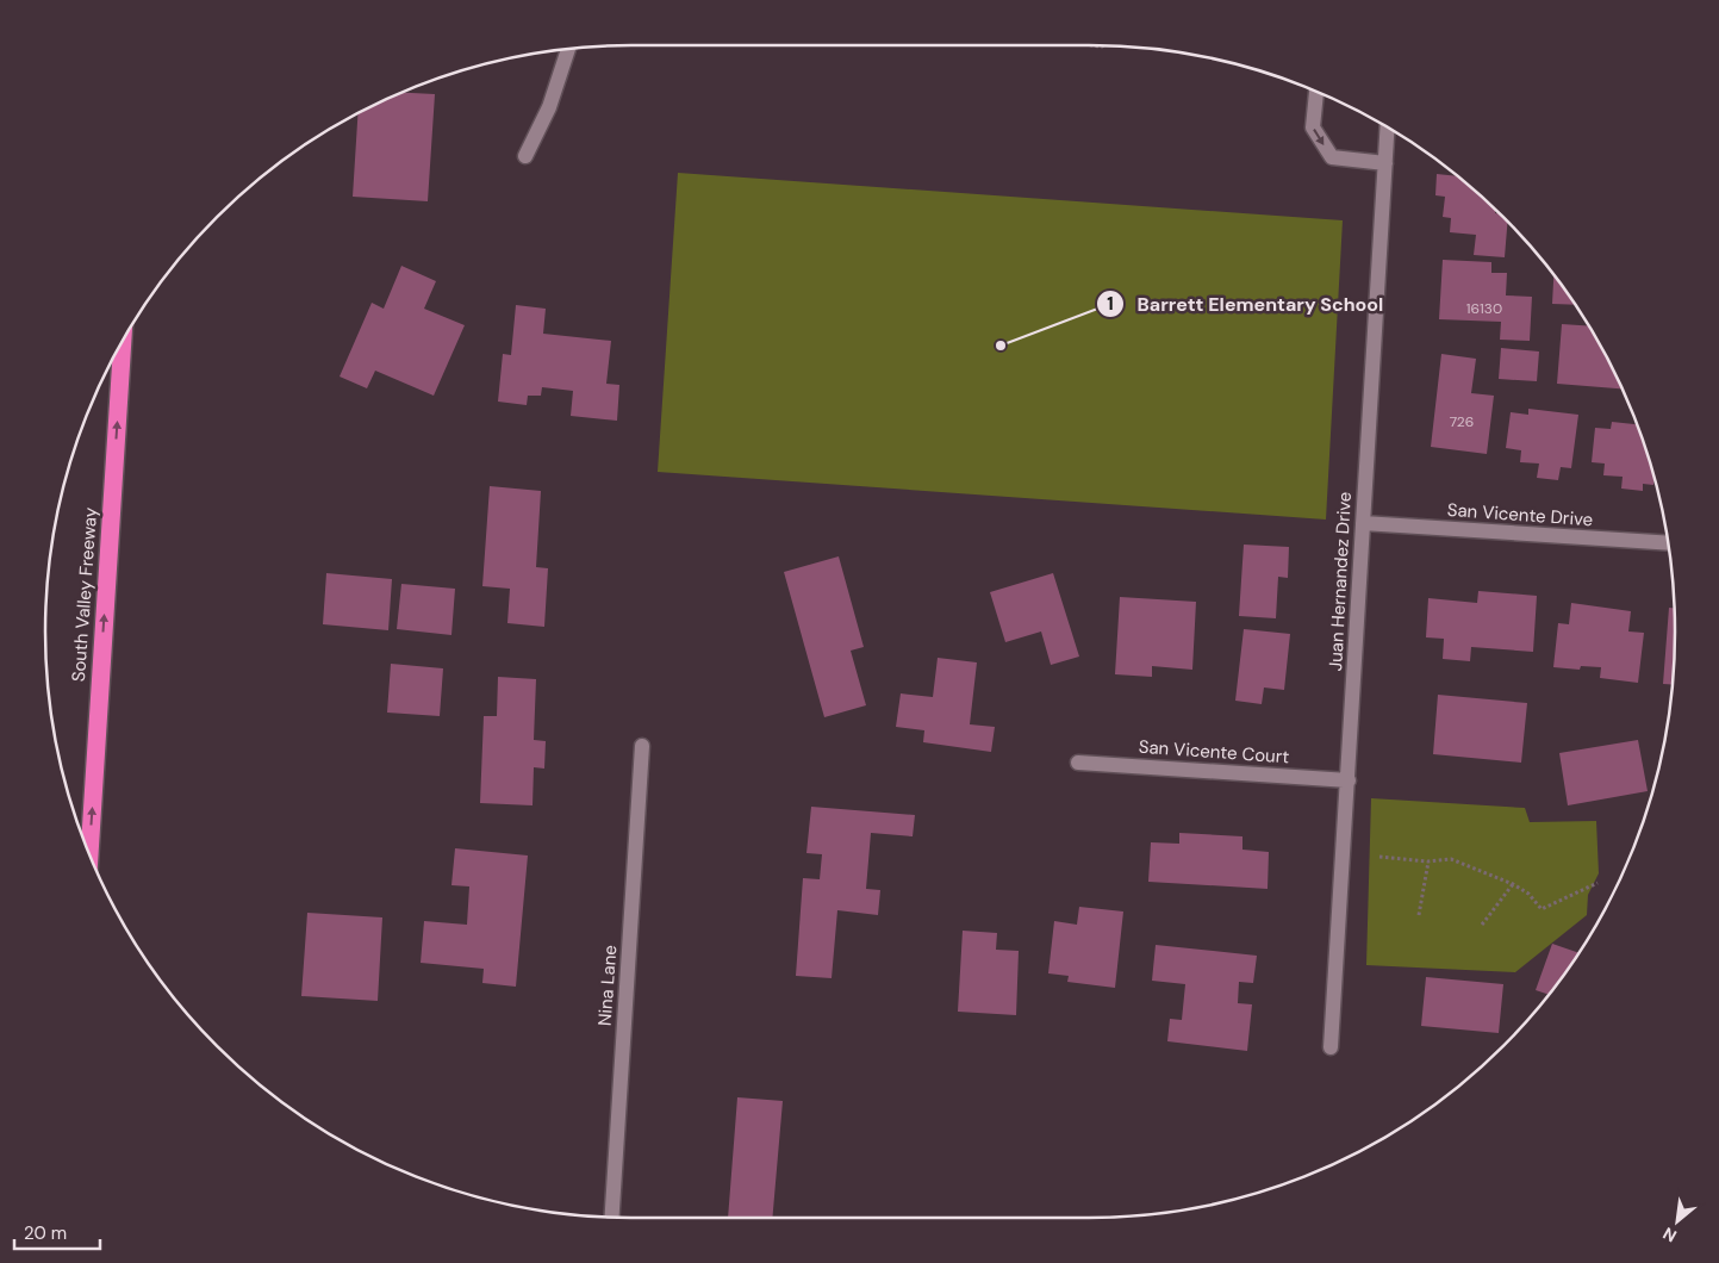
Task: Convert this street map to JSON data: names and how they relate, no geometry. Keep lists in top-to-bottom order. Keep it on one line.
{"streets":{"highway":["South Valley Freeway"],"street":["San Vicente Drive","Juan Hernandez Drive","San Vicente Court","Nina Lane"]},"crossings":[["San Vicente Drive","Juan Hernandez Drive"],["Juan Hernandez Drive","San Vicente Court"]],"one_way":["South Valley Freeway"],"places":["Barrett Elementary School"],"house_numbers":["16130","726"],"scale_bar":"20 m","north":"bottom left"}
